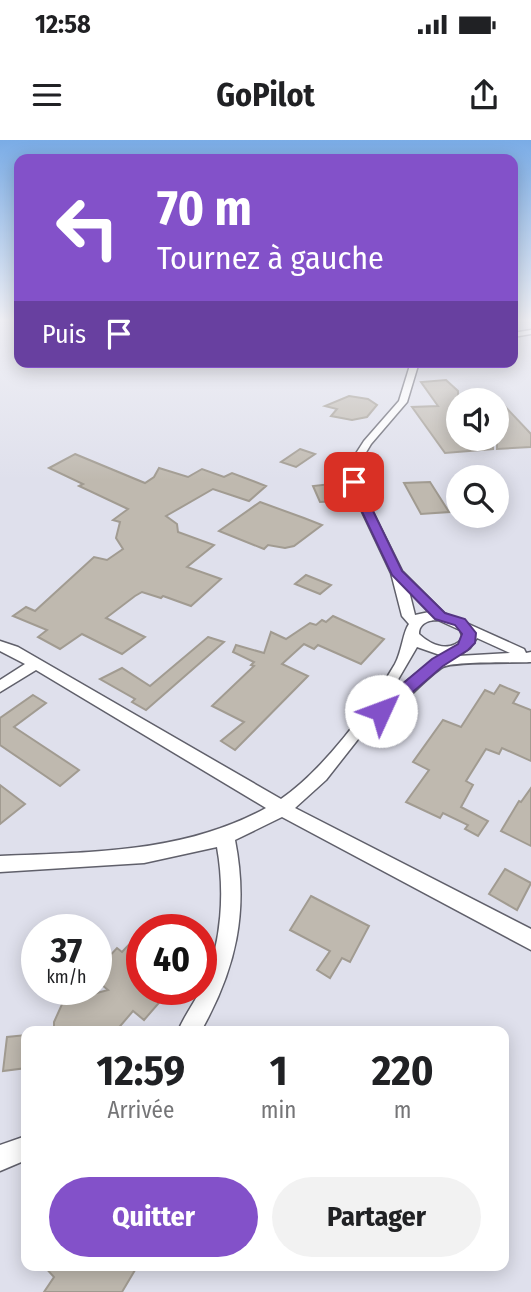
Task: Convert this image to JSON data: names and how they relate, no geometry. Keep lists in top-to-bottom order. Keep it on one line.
{"page":{"status":"12:58","header":"GoPilot","turn":["70 m","Tournez à gauche"],"then":"Puis","speed":"37 km/h","limit":"40","eta":["12:59","Arrivée","1","min","220","m"],"buttons":["Quitter","Partager"]}}
